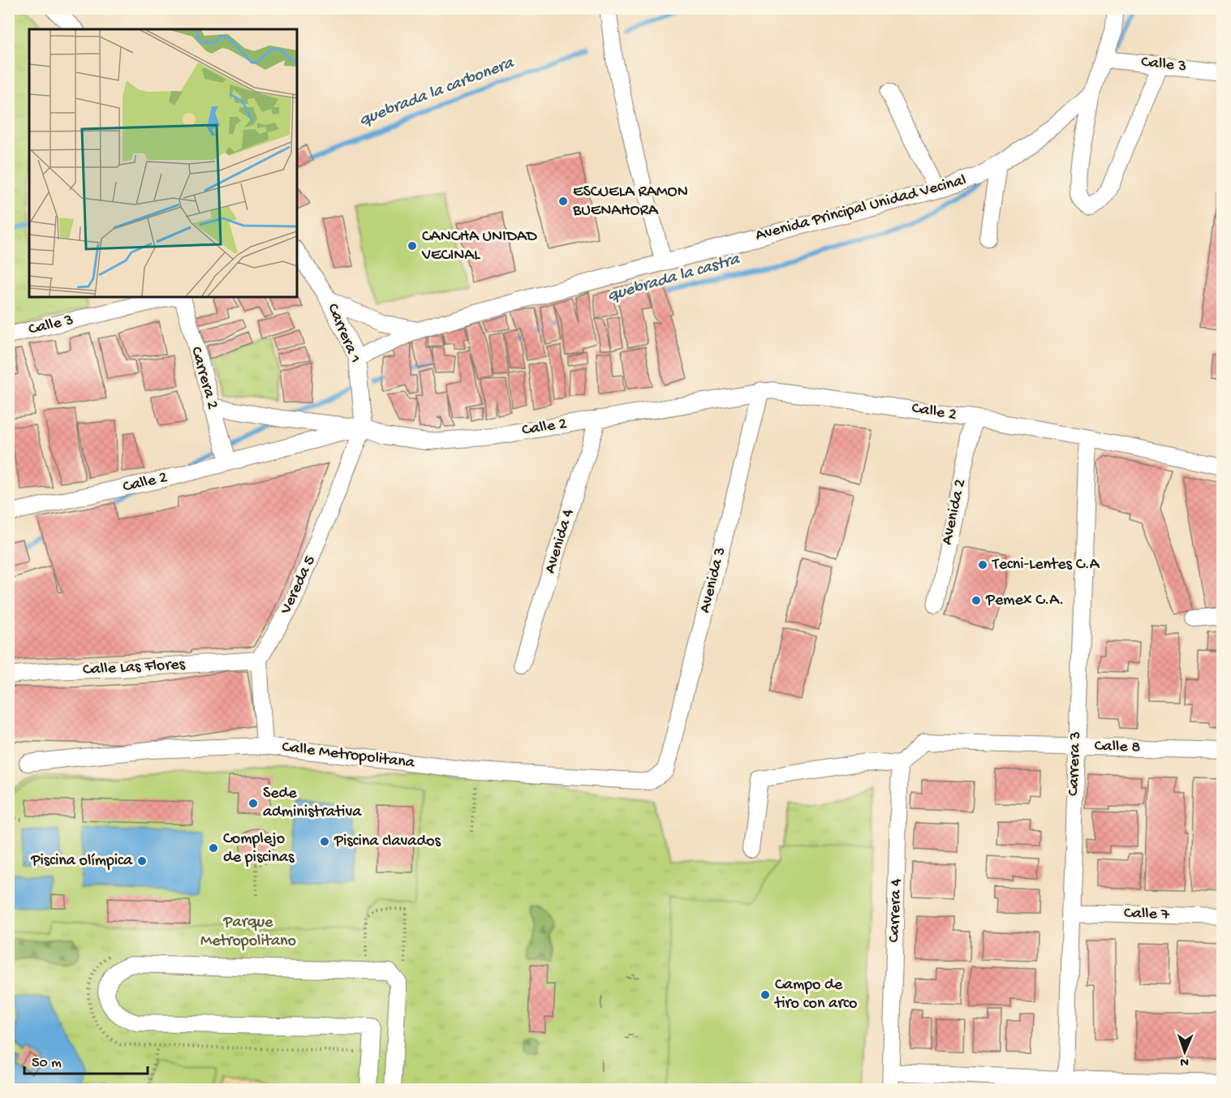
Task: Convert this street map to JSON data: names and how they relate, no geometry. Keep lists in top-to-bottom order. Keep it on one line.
{"streets":{"street":["Calle 3","Avenida Principal Unidad Vecinal","Carrera 1","Carrera 2","Calle 2","Avenida 2","Avenida 4","Avenida 3","Vereda 5","Calle Las Flores","Calle 8","Calle Metropolitana","Carrera 3","Carrera 4","Calle 7"]},"crossings":[["Calle 3","Avenida Principal Unidad Vecinal"],["Avenida Principal Unidad Vecinal","Carrera 1"],["Carrera 1","Calle 2"],["Carrera 1","Vereda 5"],["Carrera 2","Calle 2"],["Calle 2","Avenida 2"],["Calle 2","Avenida 4"],["Calle 2","Avenida 3"],["Calle 2","Vereda 5"],["Calle 2","Carrera 3"],["Avenida 3","Calle Metropolitana"],["Vereda 5","Calle Las Flores"],["Calle 8","Carrera 3"],["Calle 8","Carrera 4"],["Carrera 3","Calle 7"]],"water":["quebrada la carbonera","quebrada la castra"],"parks":["Parque Metropolitano"],"places":["ESCUELA RAMON BUENAHORA","CANCHA UNIDAD VECINAL","Tecni-Lentes C.A","Pemex C.A.","Sede administrativa","Piscina clavados","Complejo de piscinas","Piscina olímpica","Campo de tiro con arco"],"scale_bar":"50 m","north":"bottom"}
